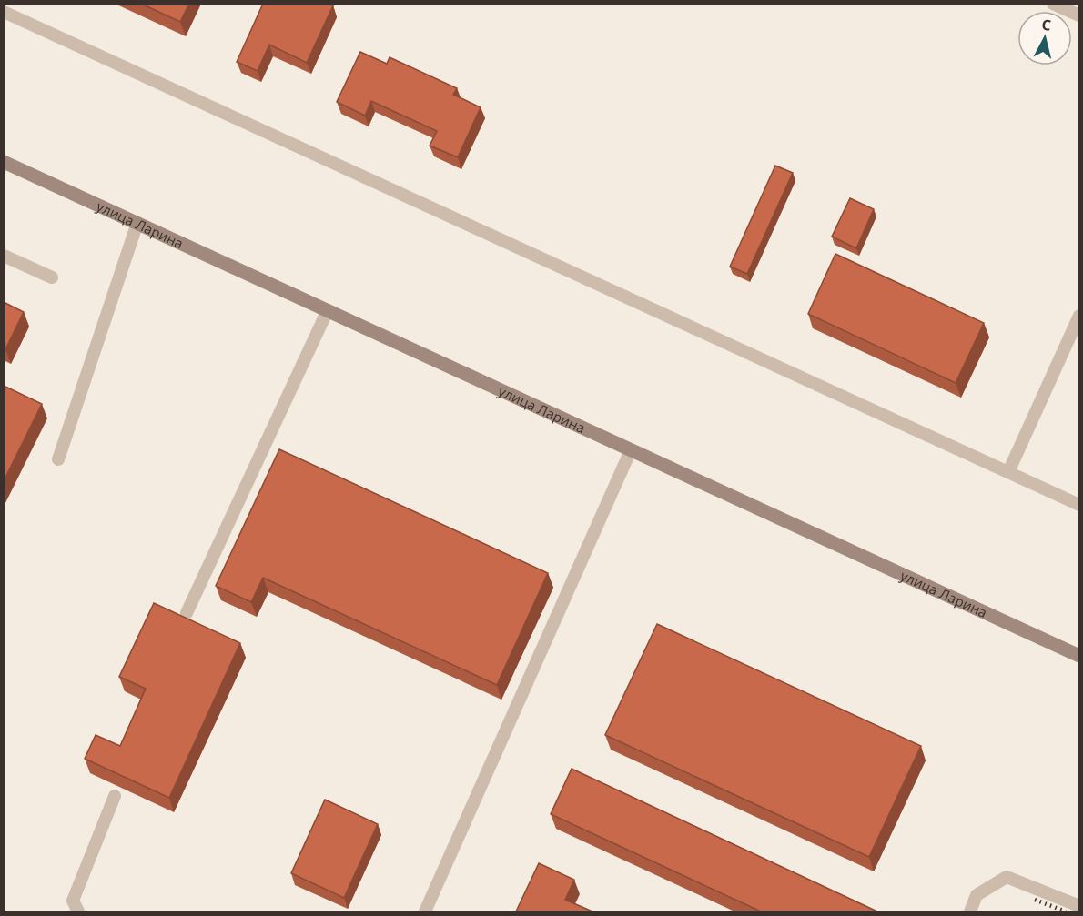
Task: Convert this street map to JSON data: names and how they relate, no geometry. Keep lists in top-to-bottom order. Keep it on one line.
{"streets":{"street":["улица Ларина"]},"north":"top"}
